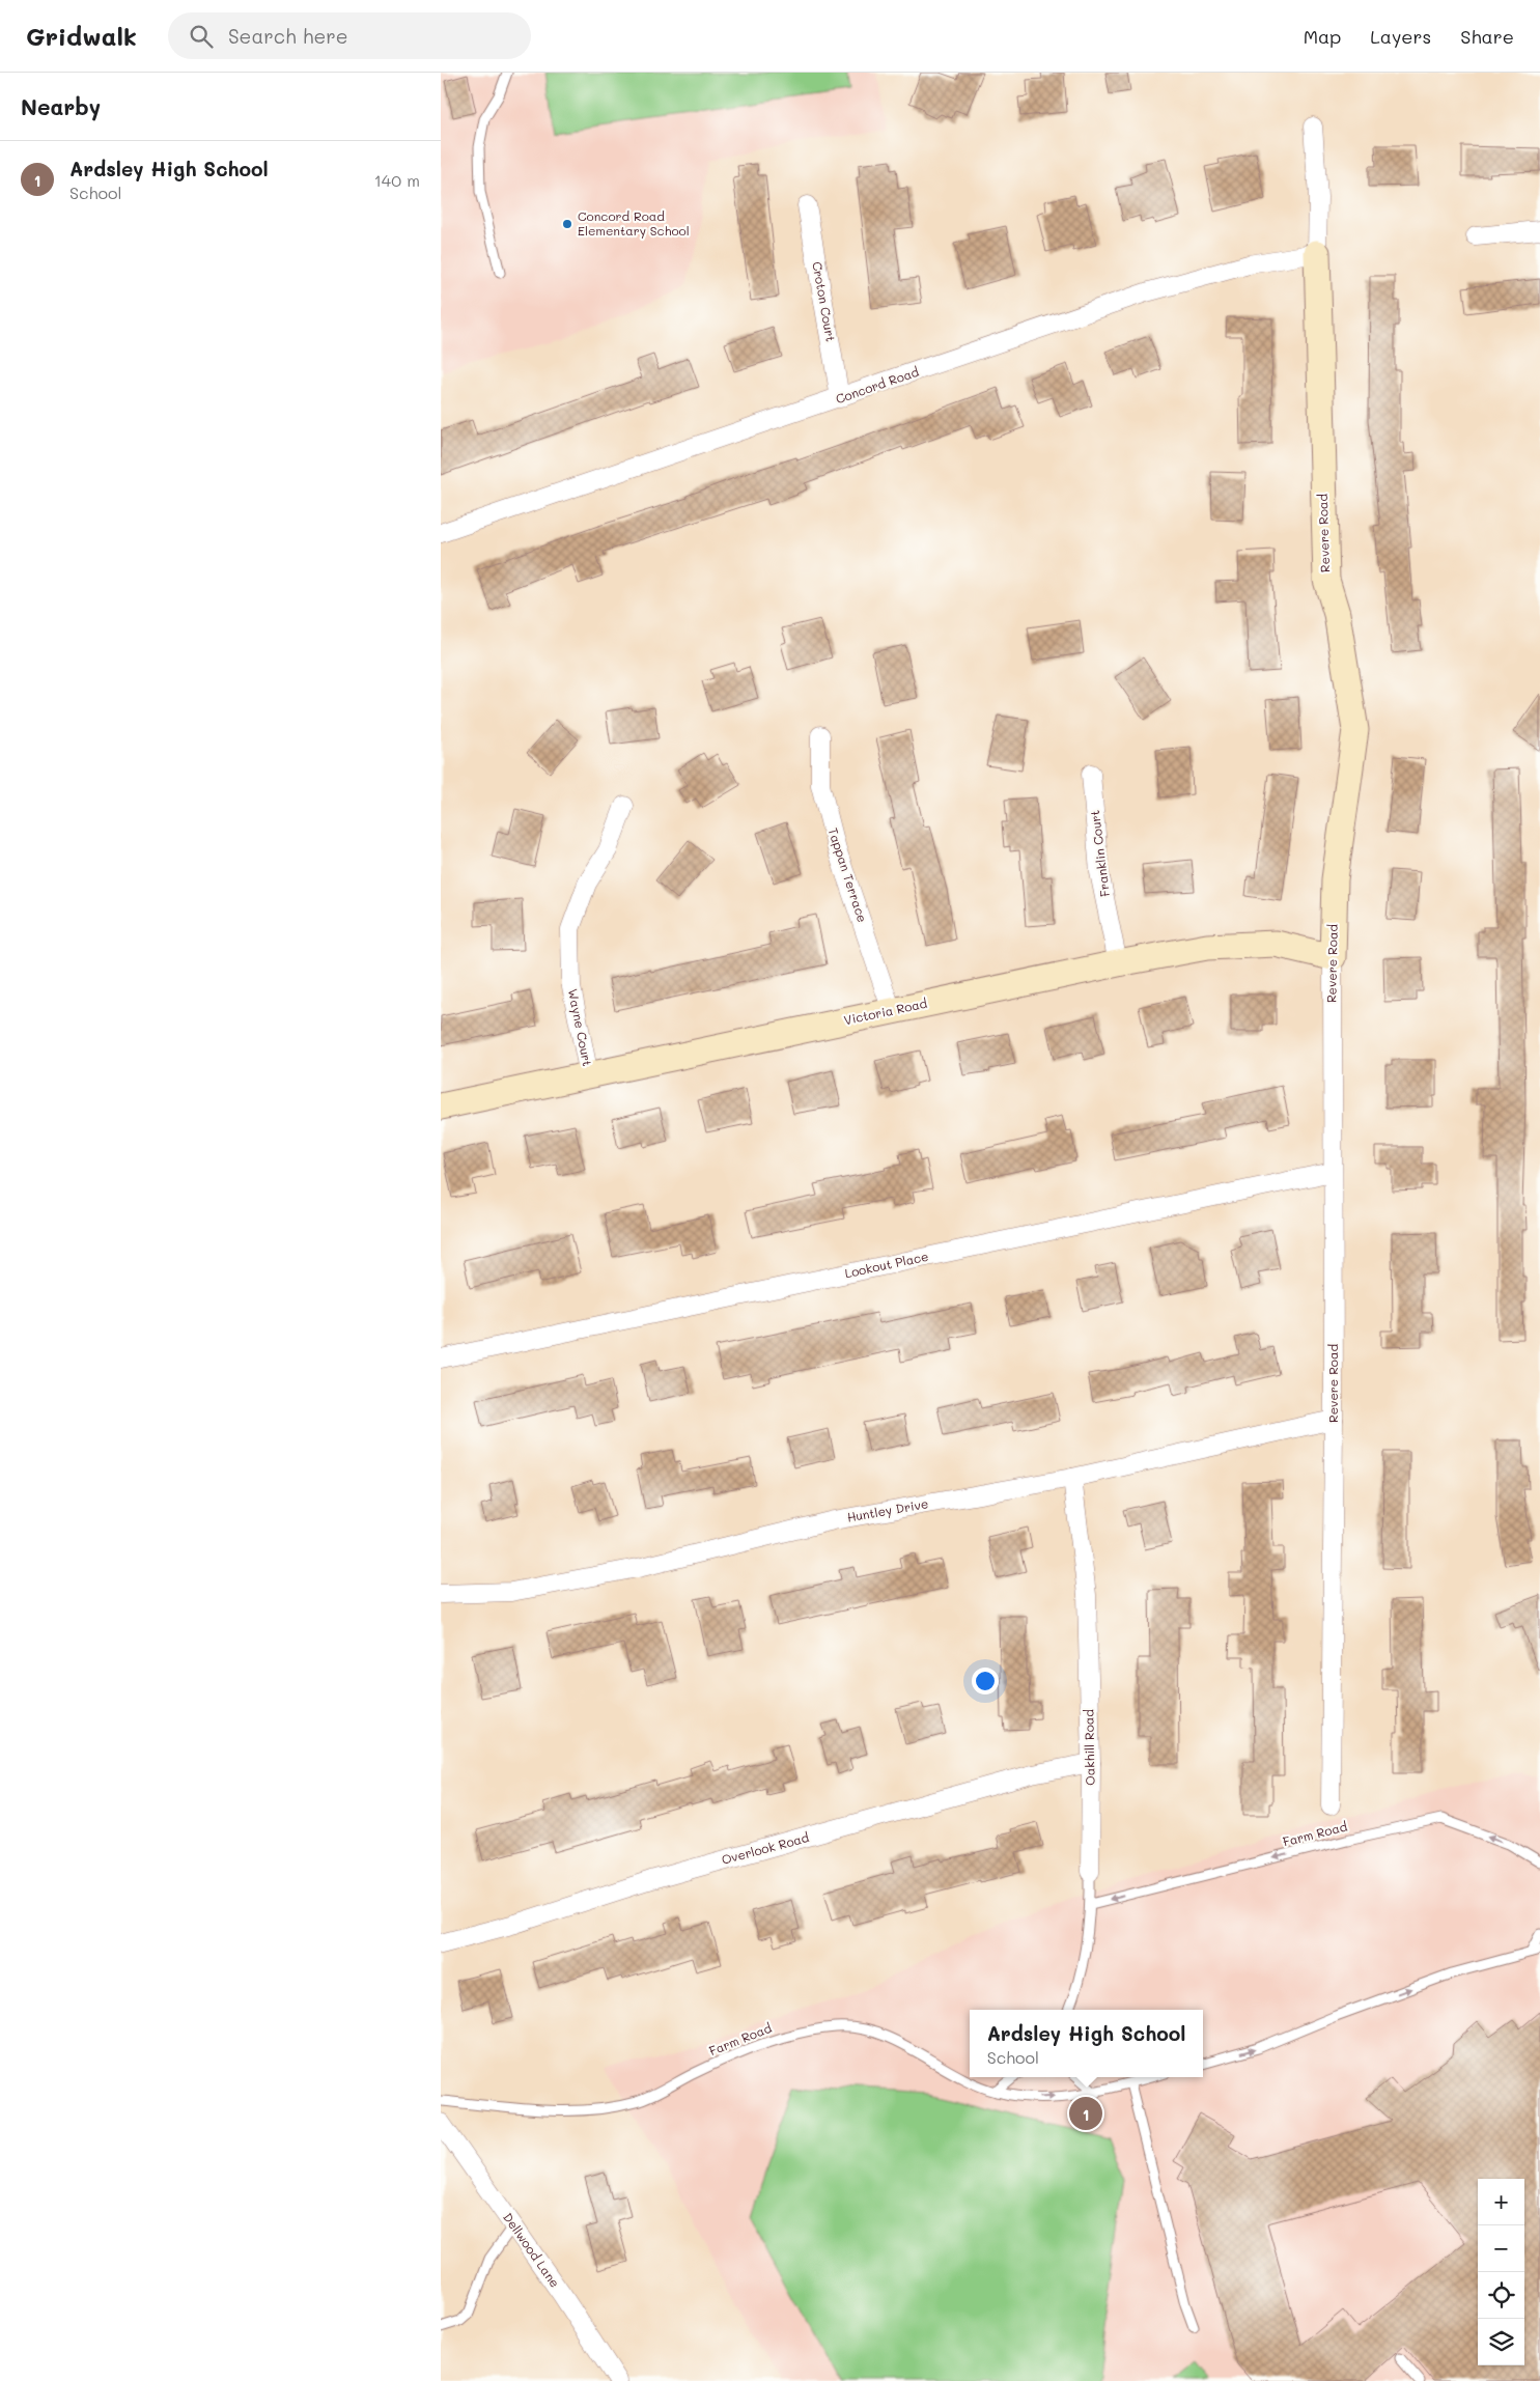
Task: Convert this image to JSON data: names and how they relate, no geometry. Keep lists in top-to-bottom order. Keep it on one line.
{"streets":{"street":["Croton Court","Concord Road","Revere Road","Franklin Court","Tappan Terrace","Victoria Road","Wayne Court","Lookout Place","Huntley Drive","Oakhill Road","Overlook Road","Dellwood Lane"],"lane":["Farm Road"]},"crossings":[["Croton Court","Concord Road"],["Concord Road","Revere Road"],["Revere Road","Victoria Road"],["Revere Road","Lookout Place"],["Revere Road","Huntley Drive"],["Franklin Court","Victoria Road"],["Tappan Terrace","Victoria Road"],["Victoria Road","Wayne Court"],["Huntley Drive","Oakhill Road"],["Oakhill Road","Farm Road"],["Oakhill Road","Overlook Road"]],"places":["Concord Road Elementary School"],"page":{"header":"Gridwalk","search":"Search here","nav":["Map","Layers","Share"],"heading":"Nearby","list":[{"mark":"1","name":"Ardsley High School","note":"School","value":"140 m"}],"popup":["Ardsley High School","School"],"pins":"1","map_buttons":["+","−"]}}
